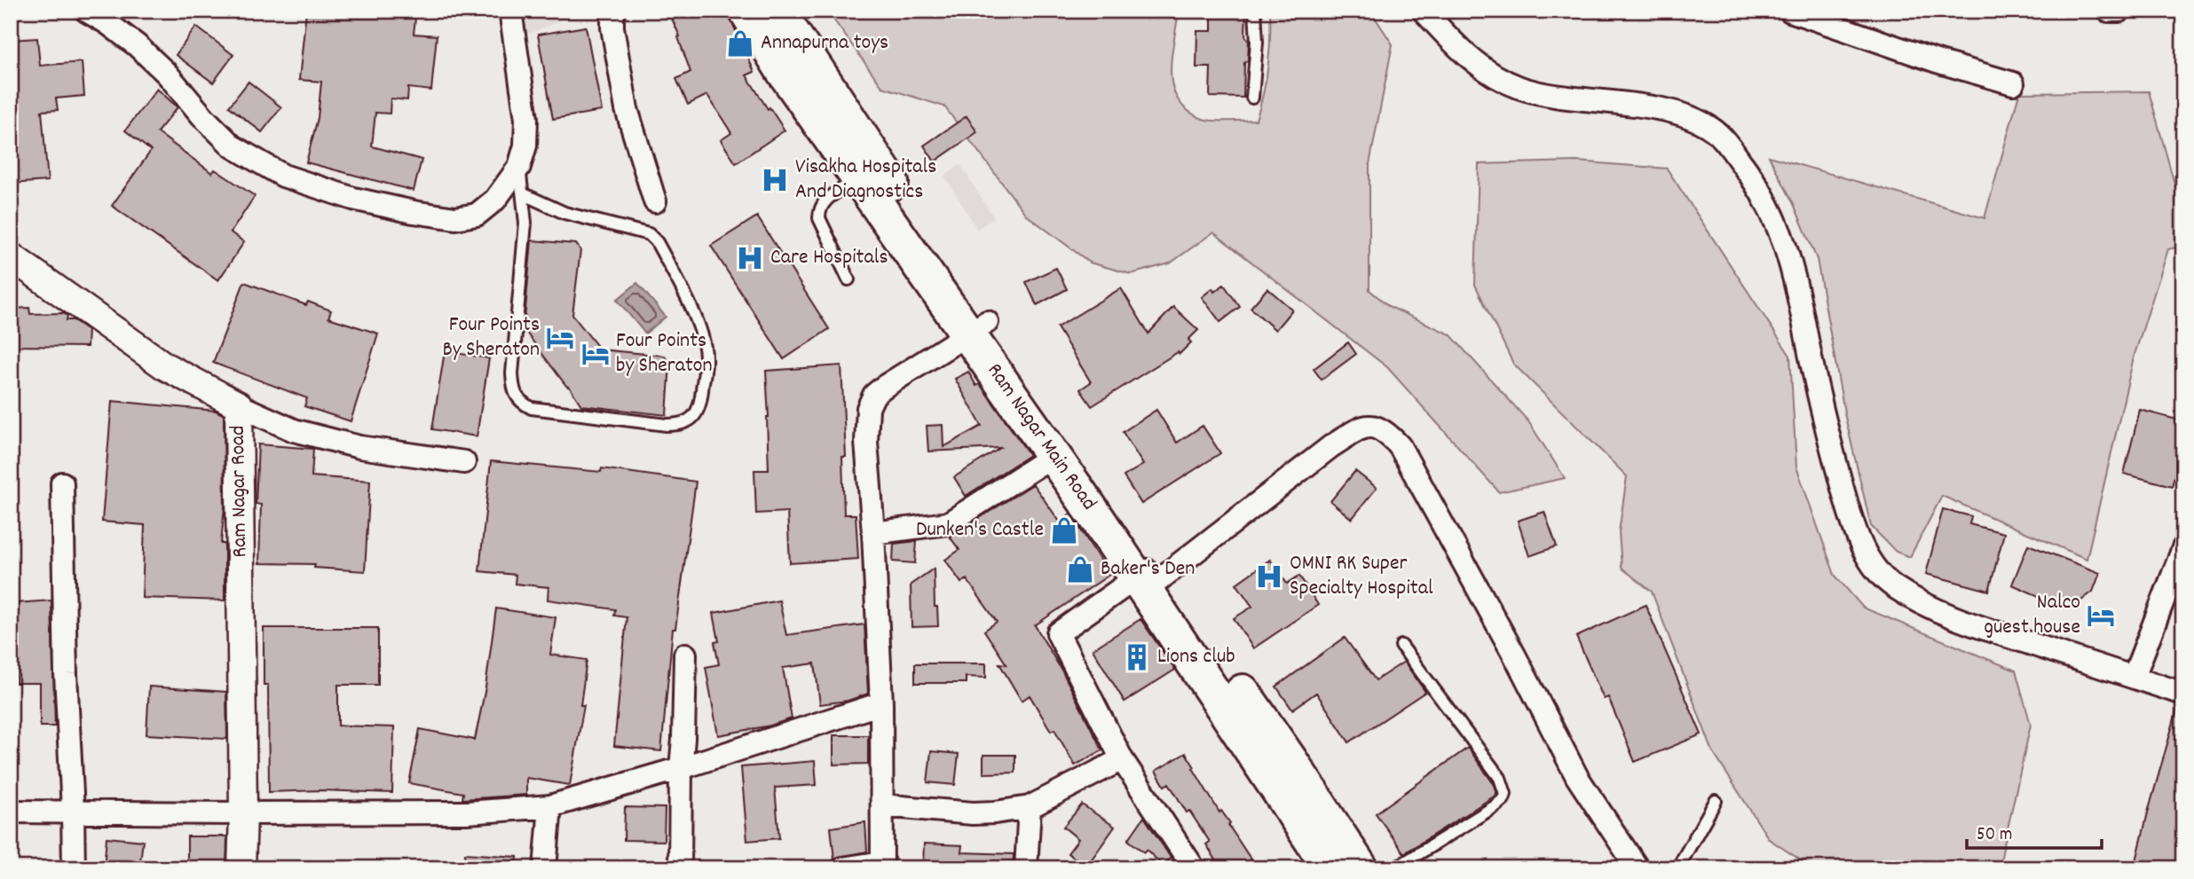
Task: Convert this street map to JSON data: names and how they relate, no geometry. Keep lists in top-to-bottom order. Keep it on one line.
{"streets":{"main road":["Ram Nagar Main Road"],"street":["Ram Nagar Road"]},"places":{"shop":["Annapurna toys","Dunken's Castle","Baker's Den"],"hospital":["Visakha Hospitals And Diagnostics","Care Hospitals","OMNI RK Super Specialty Hospital"],"hotel":["Four Points By Sheraton","Four Points by Sheraton","Nalco guest house"],"building":["Lions club"]},"scale_bar":"50 m"}
